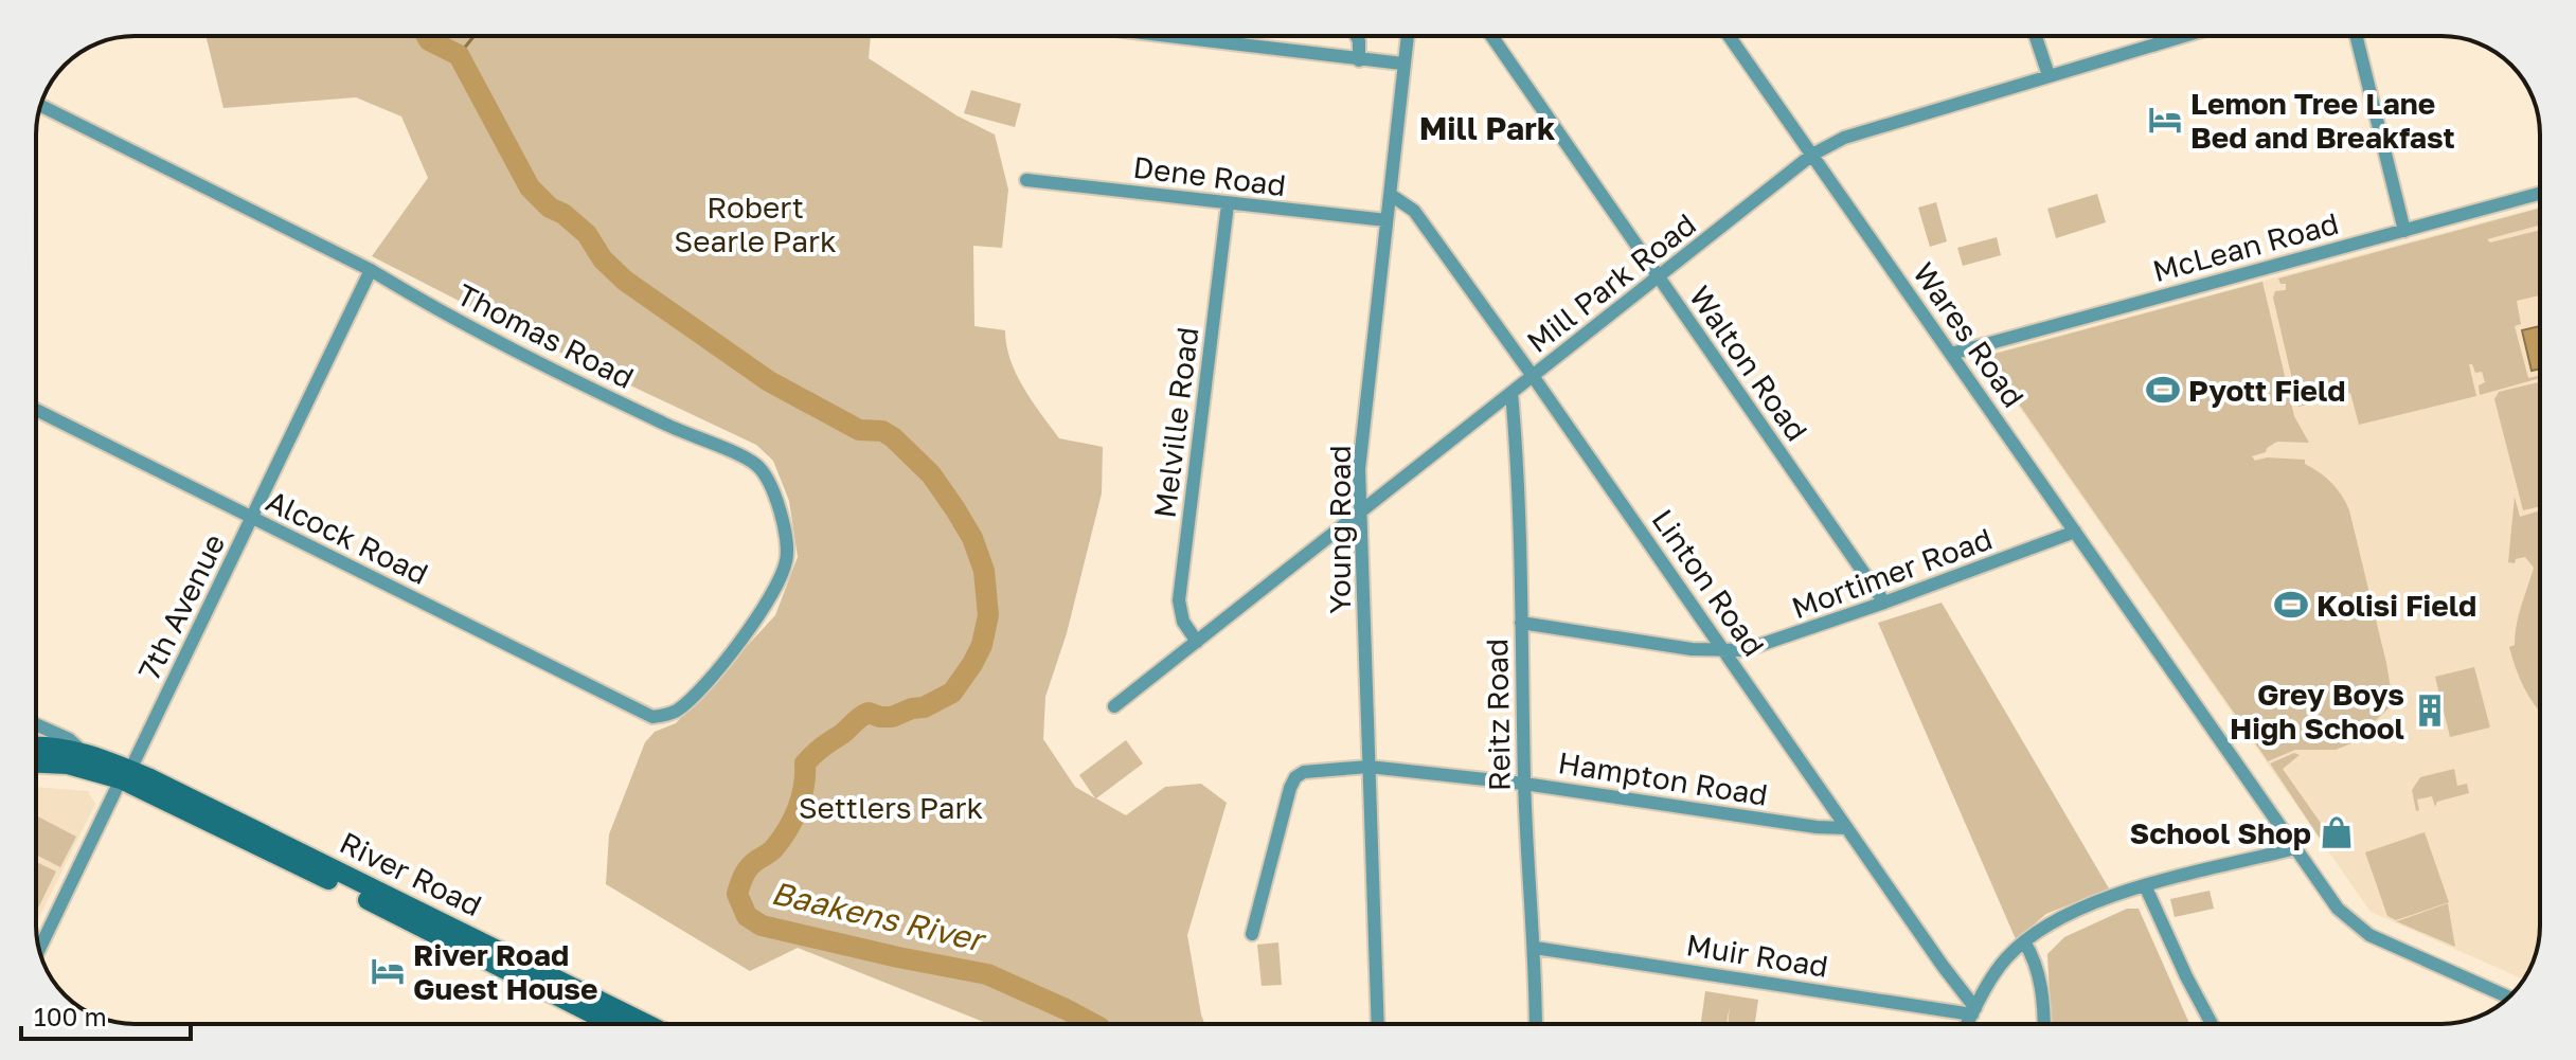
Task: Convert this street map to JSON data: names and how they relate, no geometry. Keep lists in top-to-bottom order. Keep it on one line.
{"streets":{"main road":["River Road"],"street":["Dene Road","McLean Road","Mill Park Road","Wares Road","Thomas Road","Walton Road","Melville Road","Young Road","Alcock Road","Mortimer Road","Linton Road","7th Avenue","Reitz Road","Hampton Road","Muir Road"]},"crossings":[["Dene Road","Melville Road"],["Dene Road","Young Road"],["McLean Road","Wares Road"],["Mill Park Road","Wares Road"],["Mill Park Road","Walton Road"],["Mill Park Road","Melville Road"],["Mill Park Road","Young Road"],["Mill Park Road","Linton Road"],["Mill Park Road","Reitz Road"],["Wares Road","Mortimer Road"],["Thomas Road","Alcock Road"],["Thomas Road","7th Avenue"],["Walton Road","Mortimer Road"],["Young Road","Linton Road"],["Young Road","Hampton Road"],["Alcock Road","7th Avenue"],["Mortimer Road","Linton Road"],["Mortimer Road","Reitz Road"],["Linton Road","Hampton Road"],["Linton Road","Muir Road"],["7th Avenue","River Road"],["Reitz Road","Hampton Road"],["Reitz Road","Muir Road"]],"districts":["Mill Park"],"water":["Baakens River"],"parks":["Robert Searle Park","Settlers Park"],"places":{"hotel":["Lemon Tree Lane Bed and Breakfast","River Road Guest House"],"sports":["Pyott Field","Kolisi Field"],"building":["Grey Boys High School"],"shop":["School Shop"]},"scale_bar":"100 m"}
